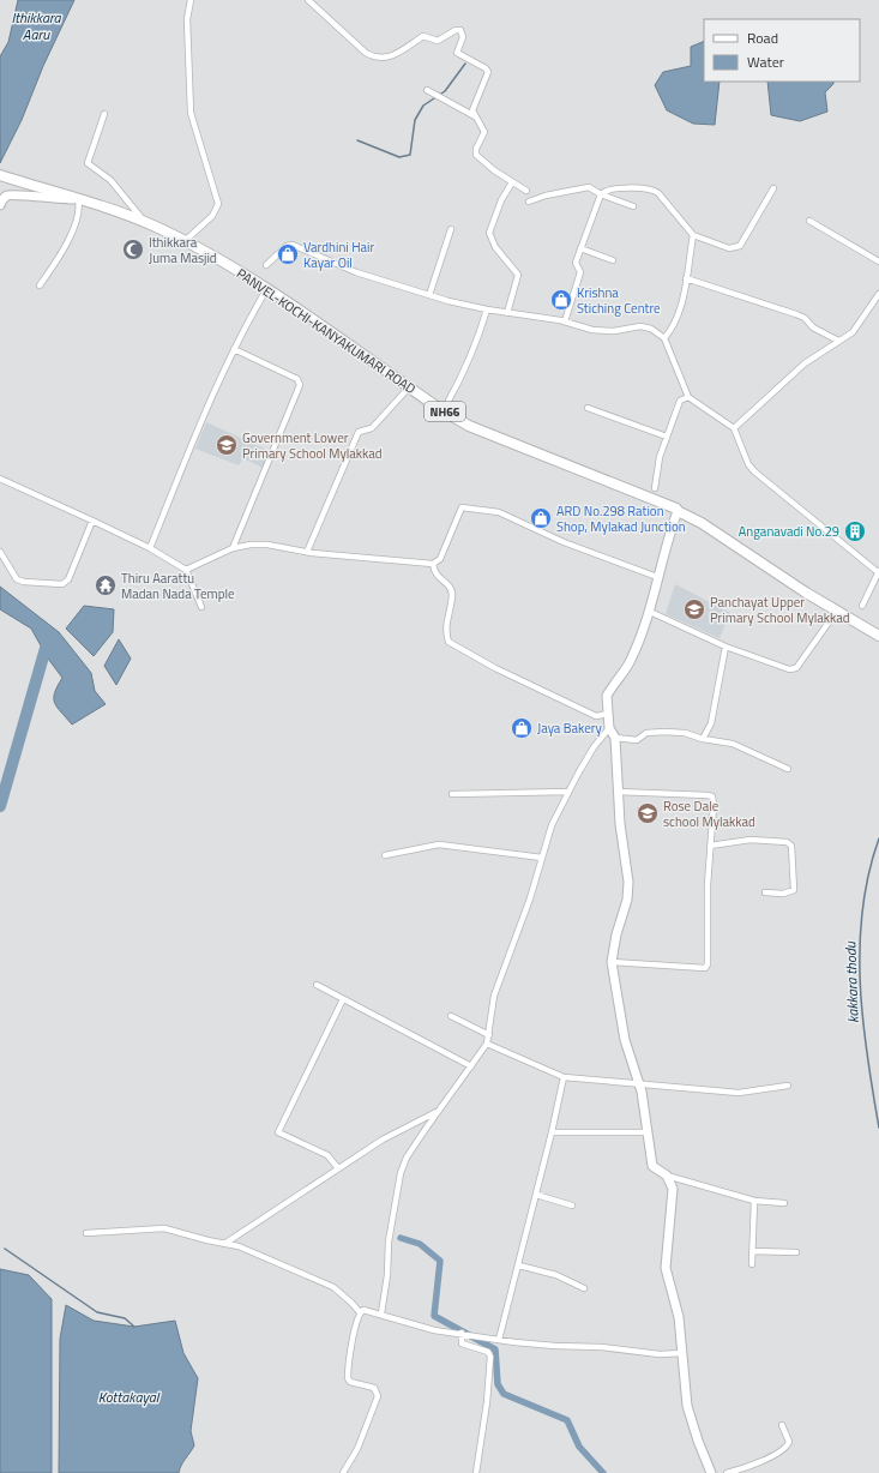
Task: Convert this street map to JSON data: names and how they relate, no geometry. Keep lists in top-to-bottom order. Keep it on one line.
{"streets":{"highway":["PANVEL-KOCHI-KANYAKUMARI ROAD","NH66"]},"water":["Ithikkara Aaru","kakkara thodu","Kottakayal"],"places":{"mosque":["Ithikkara Juma Masjid"],"shop":["Vardhini Hair Kayar Oil","Krishna Stiching Centre","ARD No.298 Ration Shop, Mylakad Junction","Jaya Bakery"],"school or university":["Government Lower Primary School Mylakkad","Panchayat Upper Primary School Mylakkad","Rose Dale school Mylakkad"],"building":["Anganavadi No.29"],"temple":["Thiru Aarattu Madan Nada Temple"]},"legend":["Road","Water"]}
